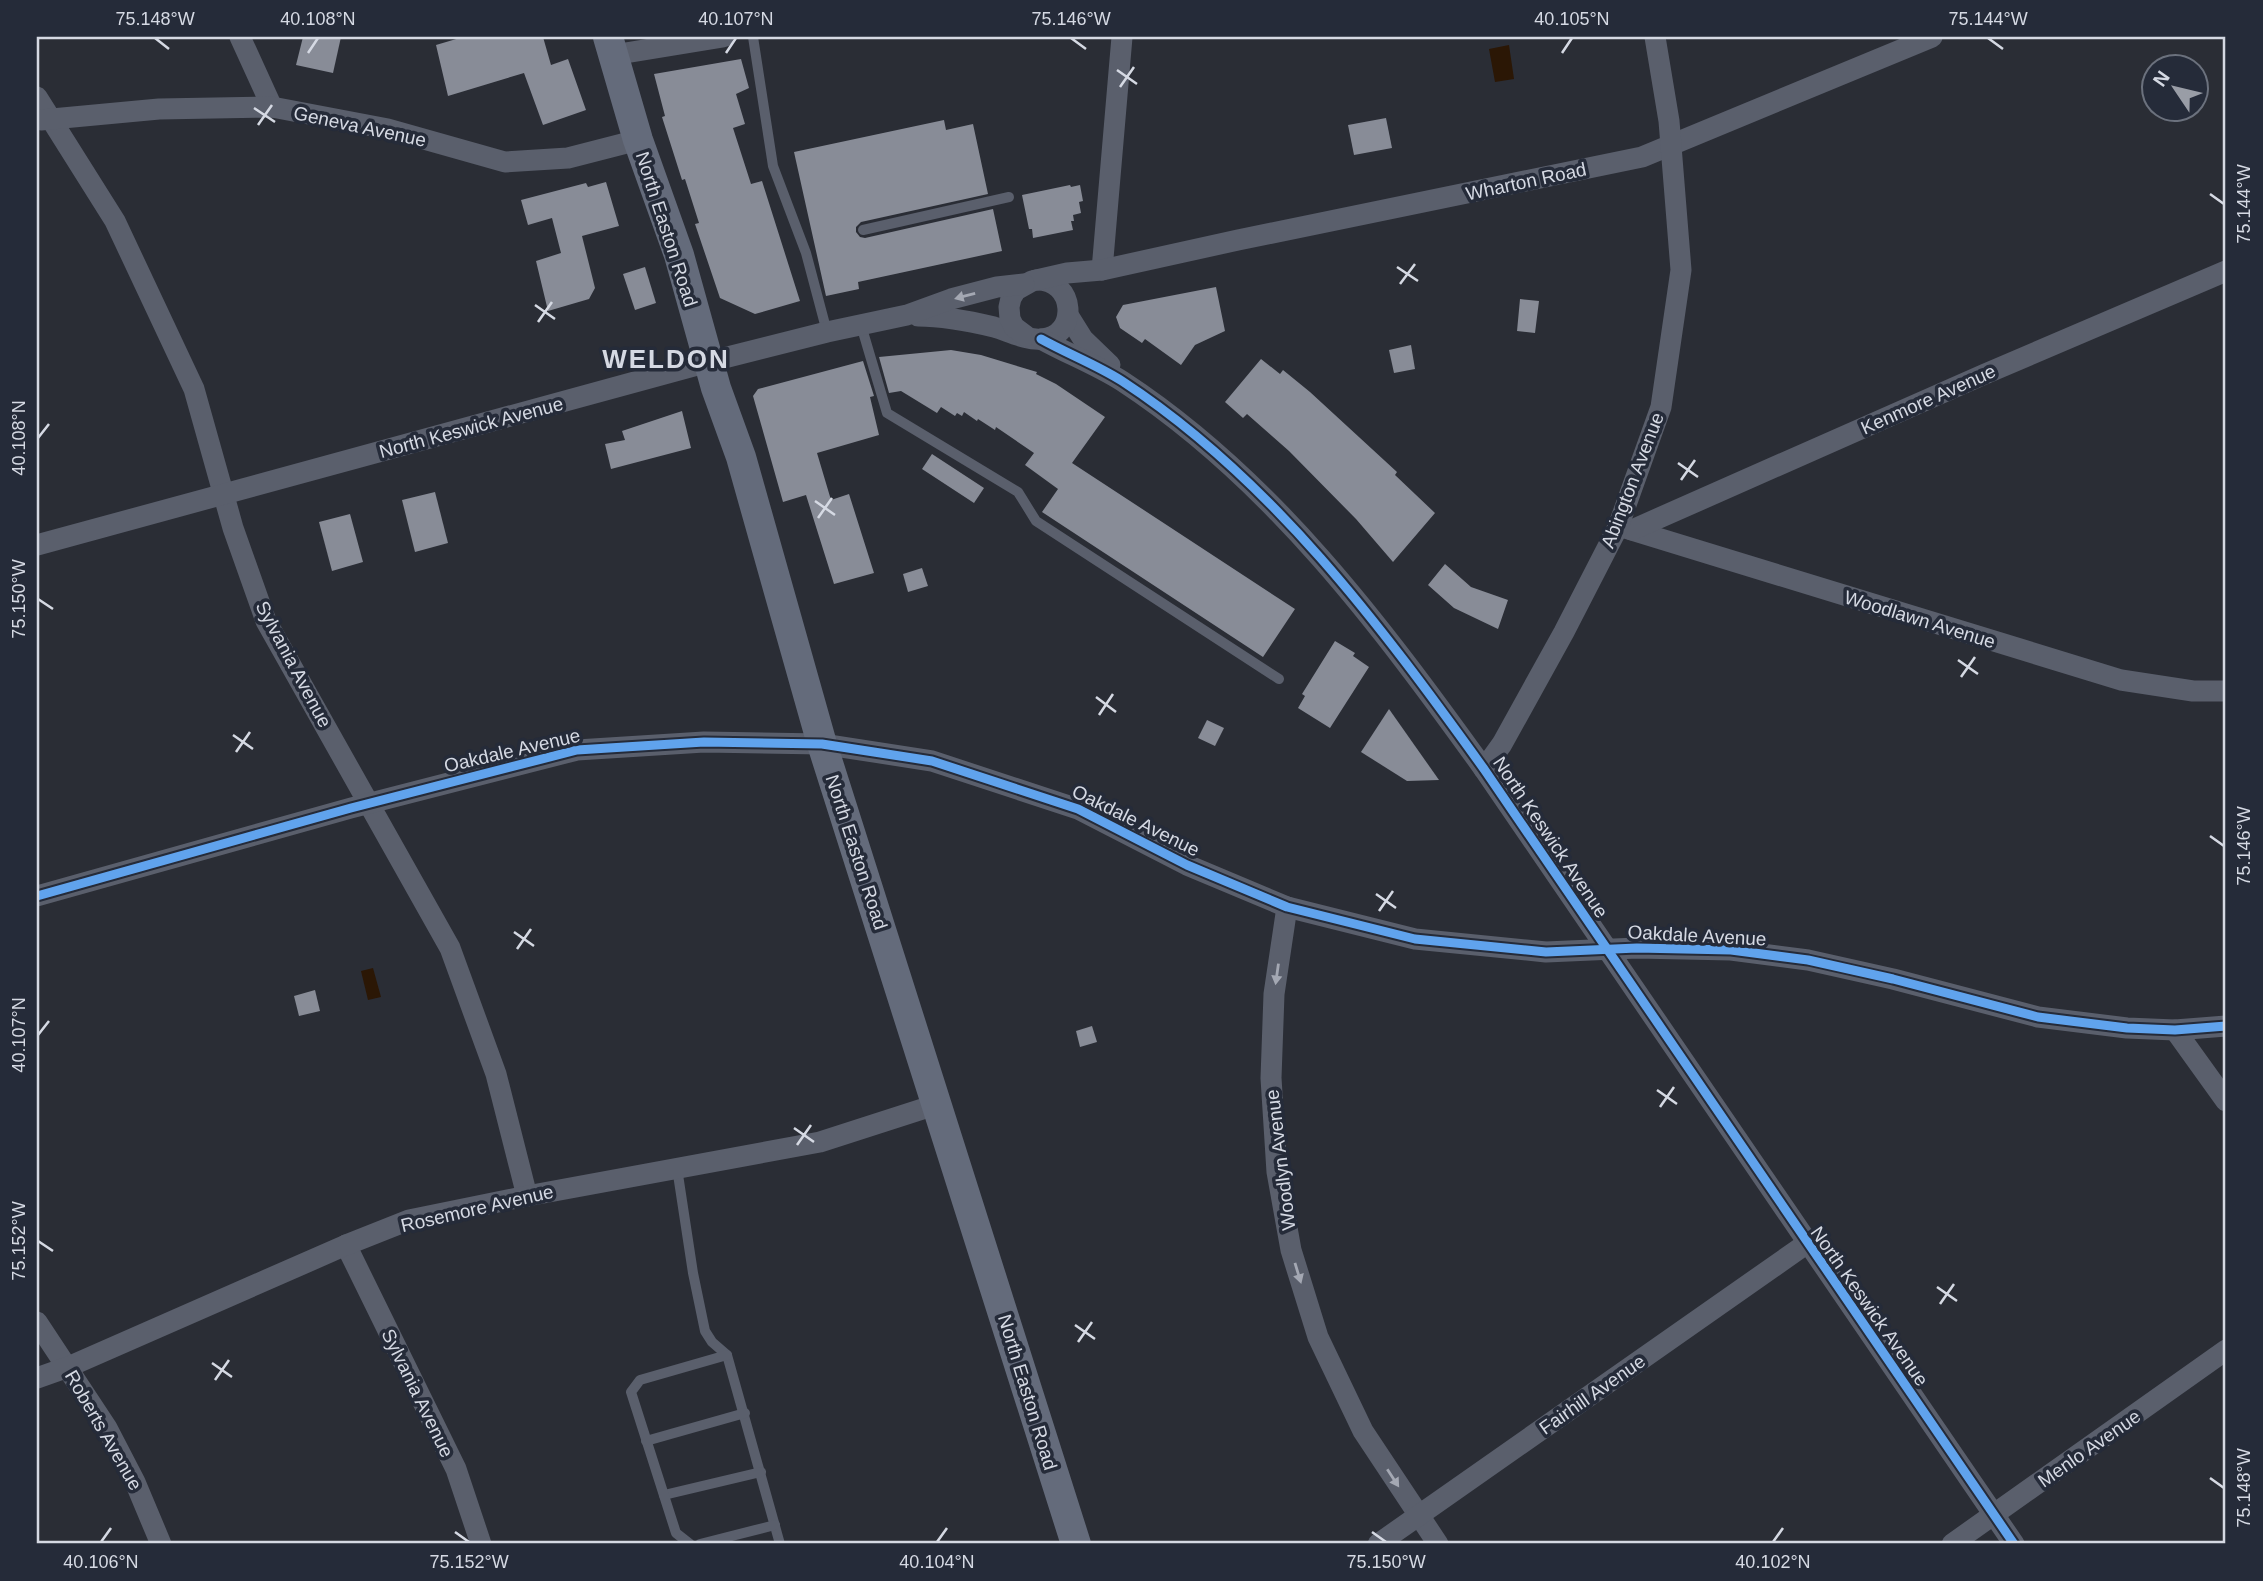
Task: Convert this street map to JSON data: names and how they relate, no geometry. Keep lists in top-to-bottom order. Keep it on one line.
{"streets":{"main road":["North Easton Road"],"street":["Geneva Avenue","Wharton Road","Kenmore Avenue","North Keswick Avenue","Abington Avenue","Woodlawn Avenue","Sylvania Avenue","Oakdale Avenue","Woodlyn Avenue","Rosemore Avenue","Fairhill Avenue","Roberts Avenue","Menlo Avenue"]},"crossings":[["Geneva Avenue","North Easton Road"],["Geneva Avenue","Sylvania Avenue"],["Wharton Road","North Keswick Avenue"],["Wharton Road","Abington Avenue"],["North Easton Road","North Keswick Avenue"],["North Easton Road","Oakdale Avenue"],["North Easton Road","Rosemore Avenue"],["Kenmore Avenue","Abington Avenue"],["Kenmore Avenue","Woodlawn Avenue"],["North Keswick Avenue","Abington Avenue"],["North Keswick Avenue","Sylvania Avenue"],["North Keswick Avenue","Oakdale Avenue"],["North Keswick Avenue","Fairhill Avenue"],["North Keswick Avenue","Menlo Avenue"],["Abington Avenue","Woodlawn Avenue"],["Sylvania Avenue","Oakdale Avenue"],["Sylvania Avenue","Rosemore Avenue"],["Oakdale Avenue","Woodlyn Avenue"],["Woodlyn Avenue","Fairhill Avenue"],["Rosemore Avenue","Roberts Avenue"]],"one_way":["Woodlyn Avenue"],"districts":["WELDON"],"north":"top left","coordinates":["75.148°W","40.108°N","40.107°N","75.146°W","40.105°N","75.144°W","75.150°W","75.152°W","40.106°N","40.104°N","40.102°N"]}
